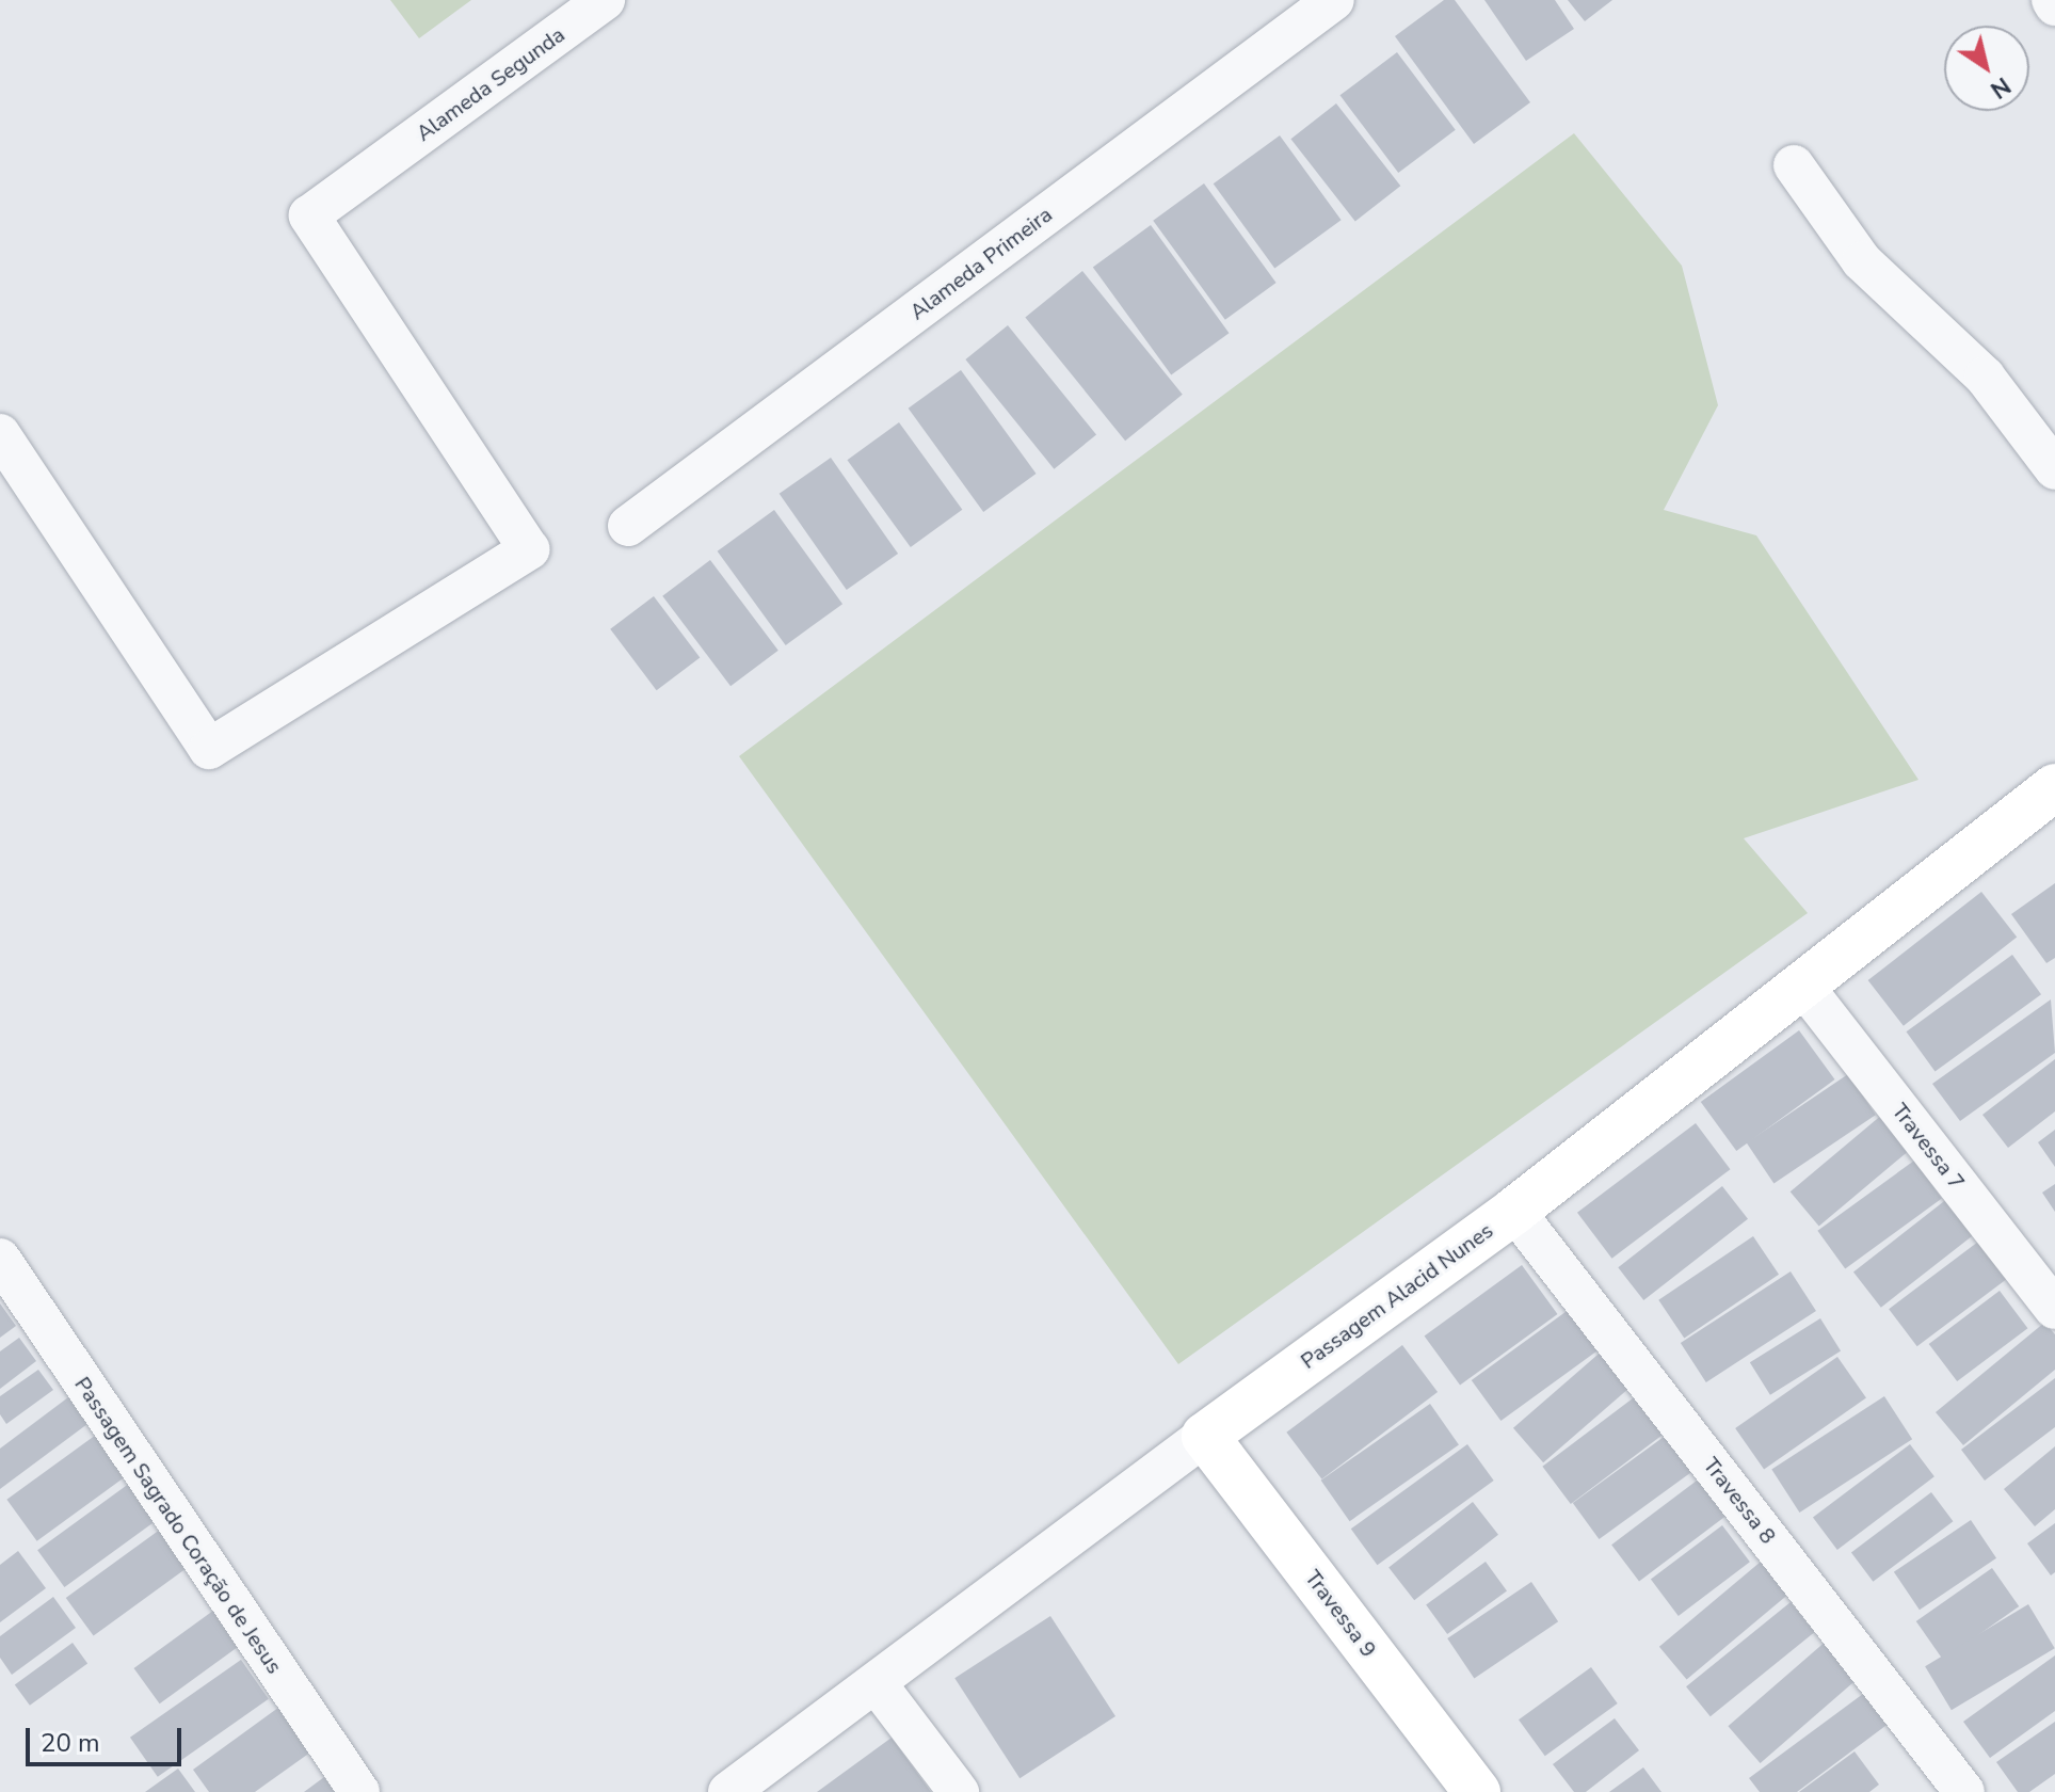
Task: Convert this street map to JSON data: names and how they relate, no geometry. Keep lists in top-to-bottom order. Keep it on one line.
{"streets":{"street":["Alameda Segunda","Alameda Primeira","Travessa 7","Passagem Alacid Nunes","Travessa 8","Passagem Sagrado Coração de Jesus","Travessa 9"]},"crossings":[["Travessa 7","Passagem Alacid Nunes"],["Passagem Alacid Nunes","Travessa 8"],["Passagem Alacid Nunes","Travessa 9"]],"scale_bar":"20 m","north":"bottom right"}
